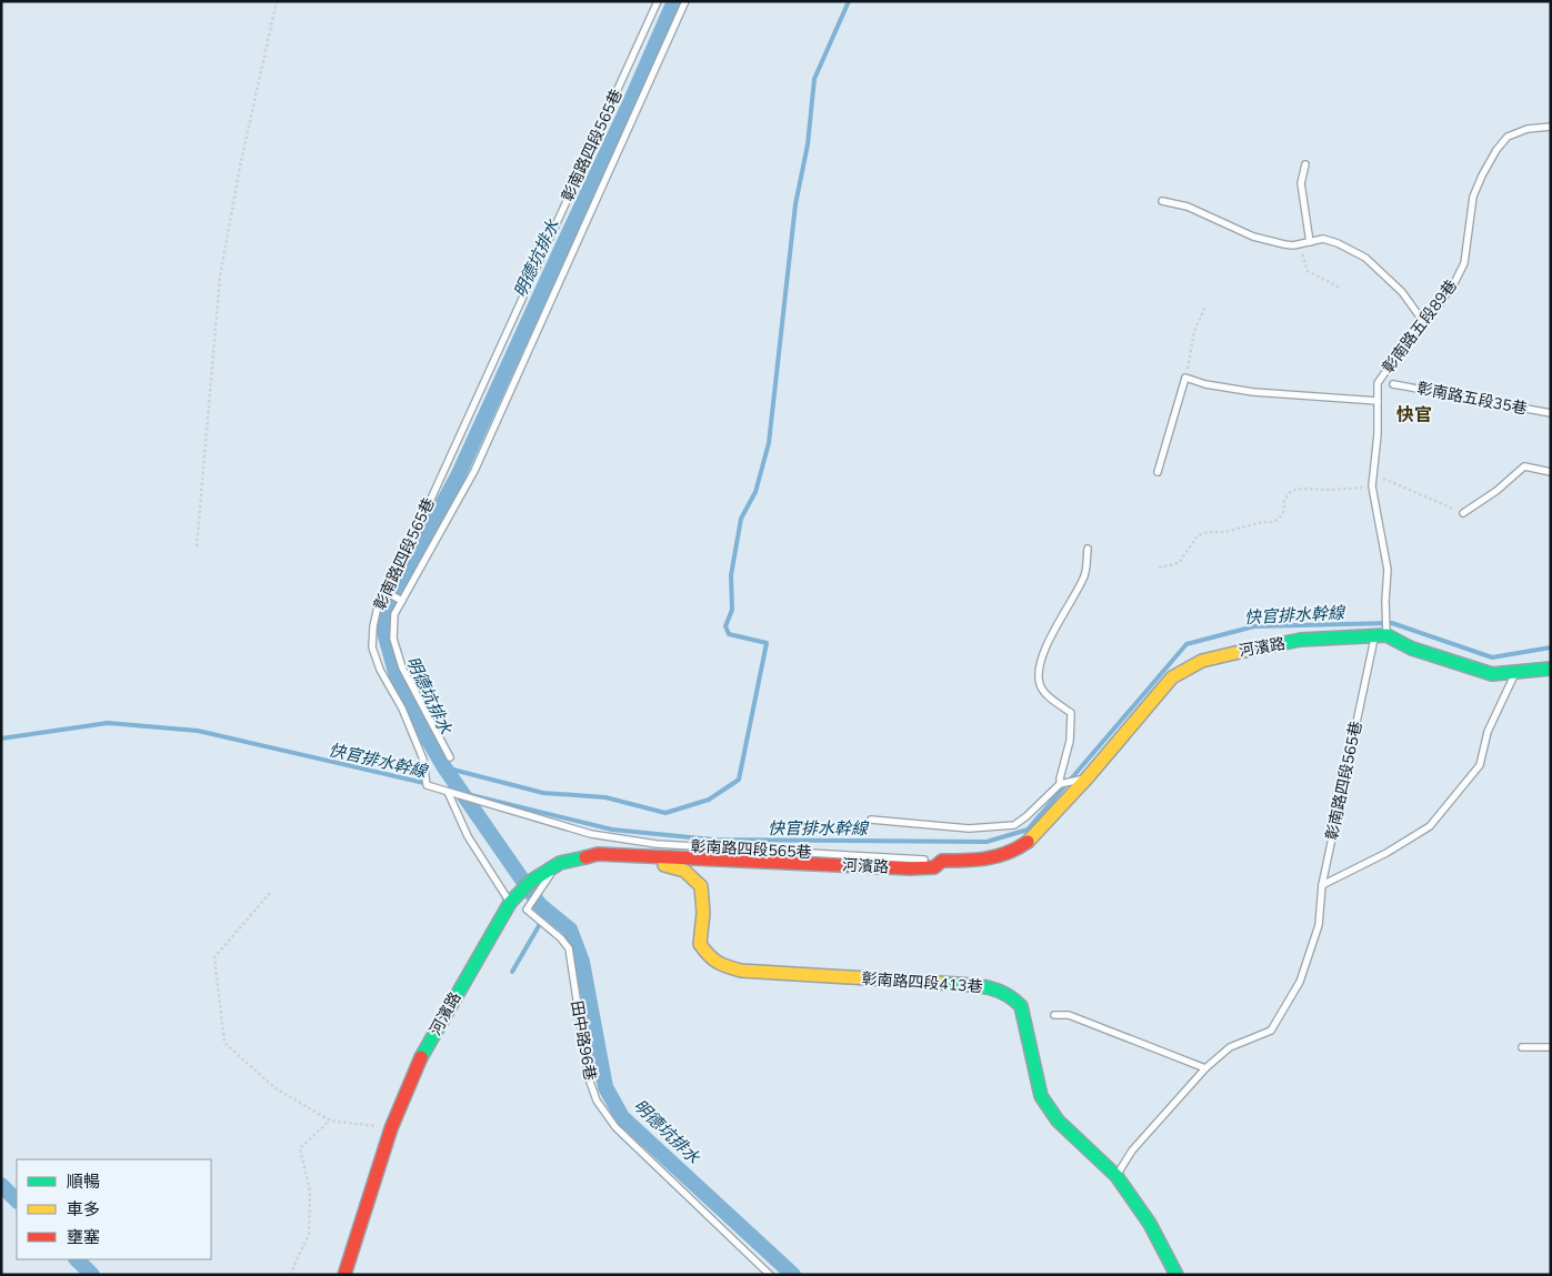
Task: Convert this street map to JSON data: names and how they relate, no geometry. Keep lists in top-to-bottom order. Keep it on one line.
{"streets":{"street":["河濱路","彰南路四段413巷"],"lane":["彰南路四段565巷","彰南路五段89巷","彰南路五段35巷","田中路96巷"]},"crossings":[["彰南路四段565巷","彰南路五段89巷"],["彰南路四段565巷","河濱路"],["彰南路四段565巷","彰南路四段413巷"],["彰南路五段89巷","河濱路"],["河濱路","彰南路四段413巷"],["河濱路","田中路96巷"]],"districts":["快官"],"water":["明德坑排水","快官排水幹線"],"legend":["順暢","車多","壅塞"]}
